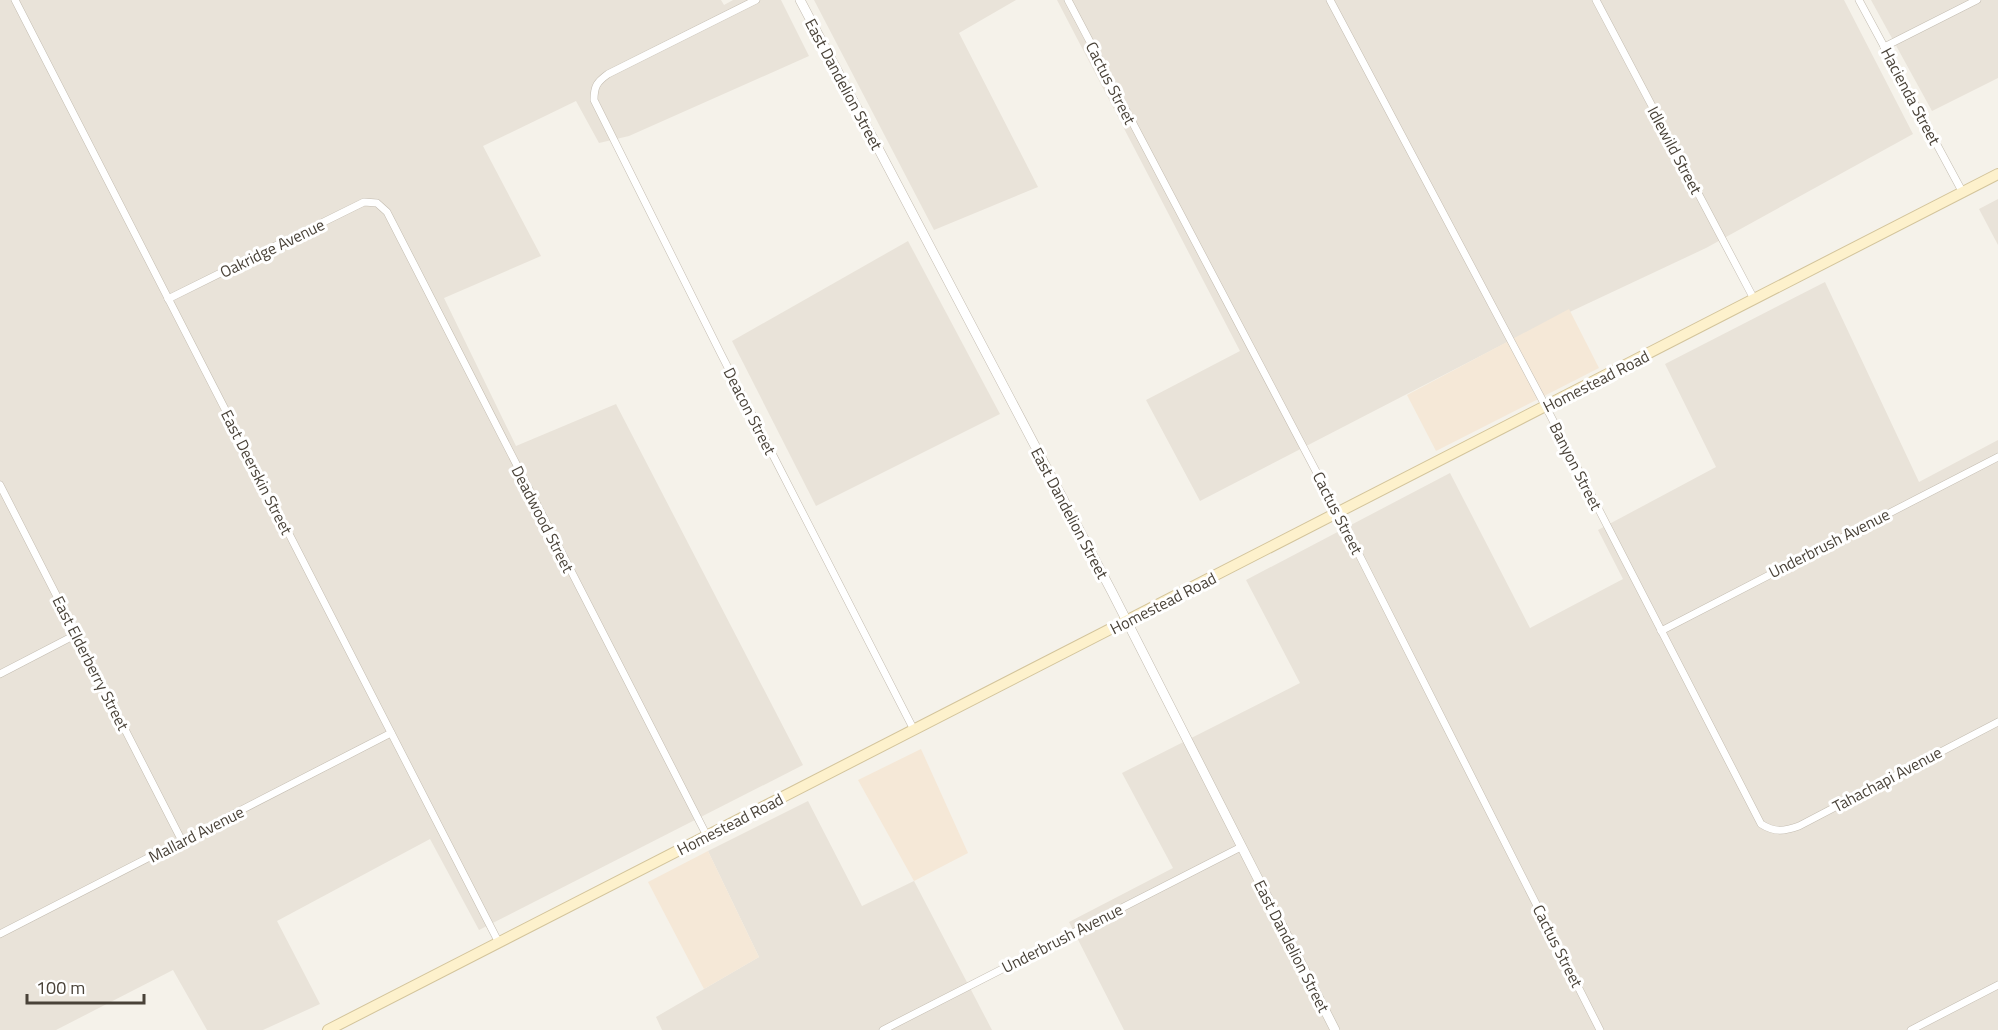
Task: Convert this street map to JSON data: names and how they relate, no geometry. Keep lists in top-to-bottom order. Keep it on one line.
{"streets":{"main road":["Homestead Road"],"street":["Cactus Street","East Dandelion Street","Hacienda Street","Idlewild Street","Oakridge Avenue","Deacon Street","Banyon Street","East Deerskin Street","Deadwood Street","Underbrush Avenue","East Elderberry Street","Tahachapi Avenue","Mallard Avenue"]},"crossings":[["Cactus Street","Homestead Road"],["East Dandelion Street","Homestead Road"],["East Dandelion Street","Underbrush Avenue"],["Hacienda Street","Homestead Road"],["Idlewild Street","Homestead Road"],["Oakridge Avenue","East Deerskin Street"],["Oakridge Avenue","Deadwood Street"],["Homestead Road","Deacon Street"],["Homestead Road","Banyon Street"],["Homestead Road","East Deerskin Street"],["Homestead Road","Deadwood Street"],["Banyon Street","Underbrush Avenue"],["Banyon Street","Tahachapi Avenue"],["East Deerskin Street","Mallard Avenue"],["East Elderberry Street","Mallard Avenue"]],"scale_bar":"100 m"}
